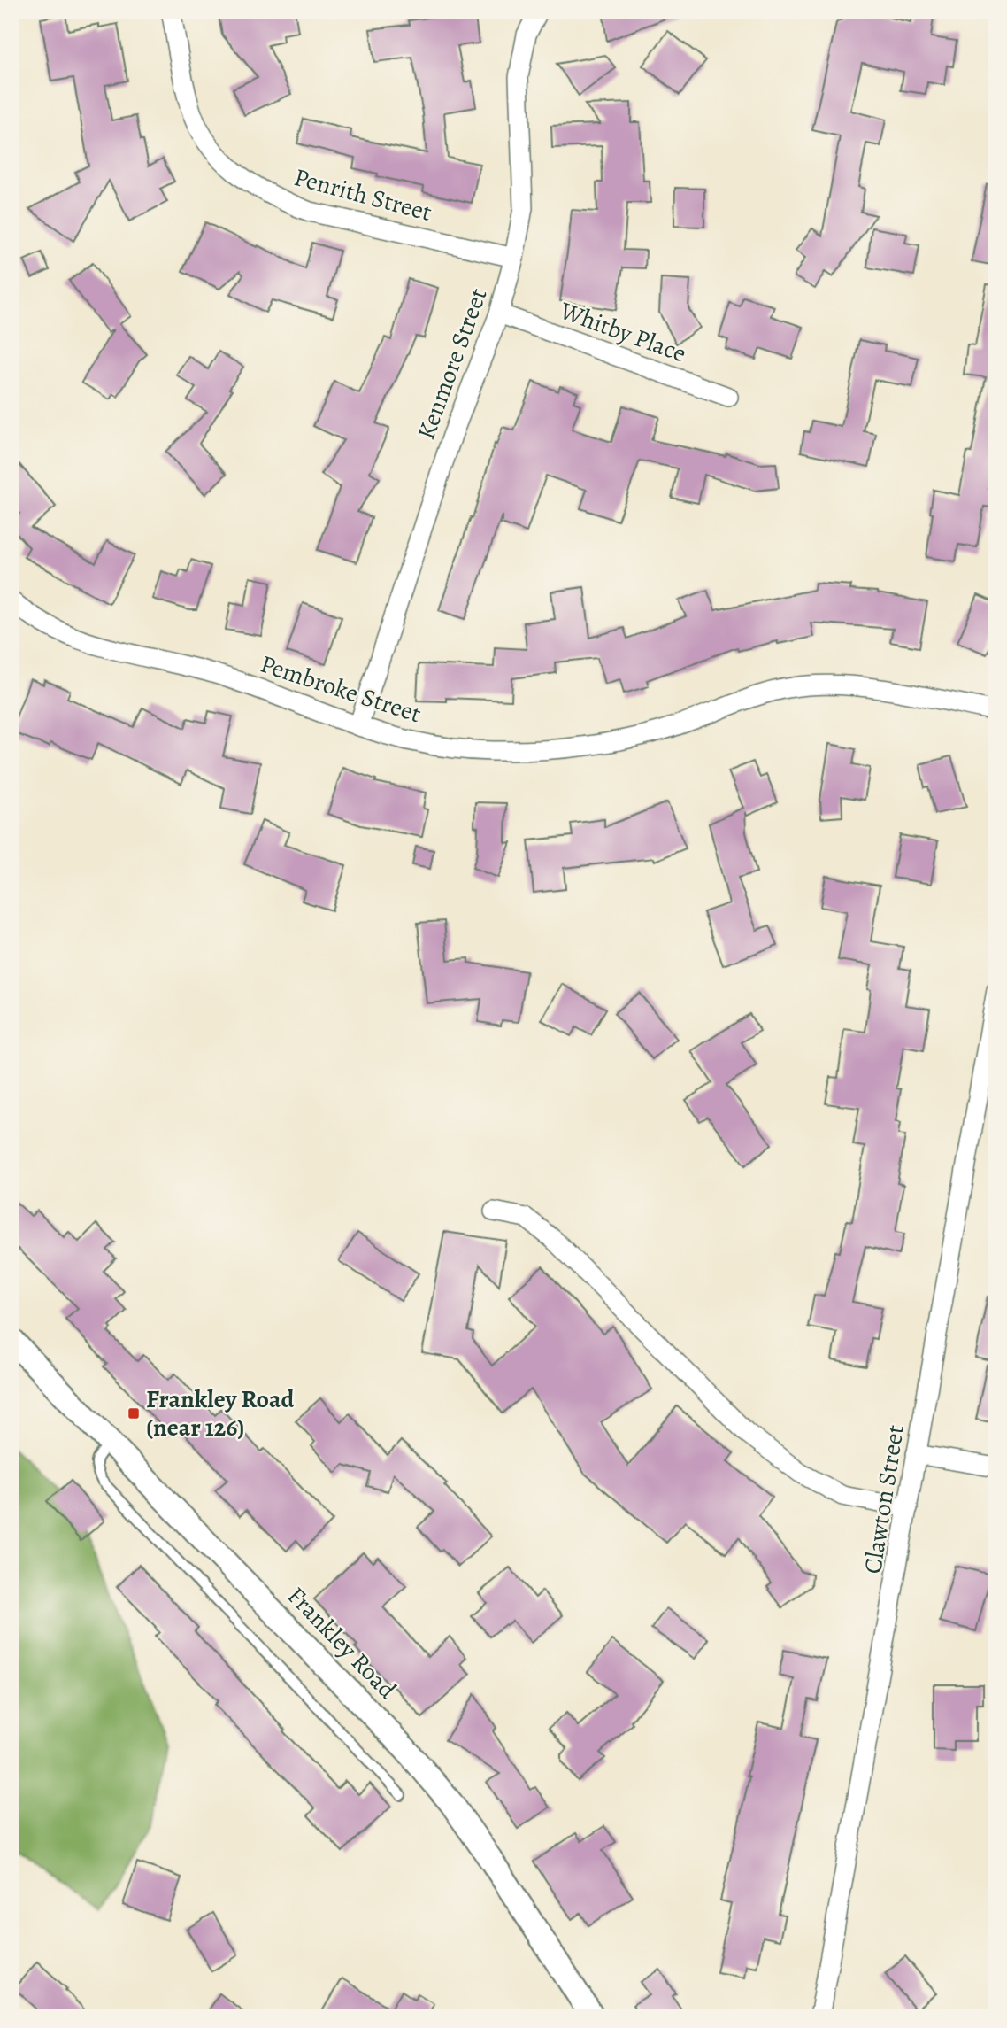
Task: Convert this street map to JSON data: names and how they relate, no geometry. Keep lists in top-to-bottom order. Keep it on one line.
{"streets":{"street":["Penrith Street","Whitby Place","Kenmore Street","Pembroke Street","Clawton Street","Frankley Road"]},"crossings":[["Penrith Street","Kenmore Street"],["Whitby Place","Kenmore Street"],["Kenmore Street","Pembroke Street"]],"places":{"transit":["Frankley Road (near 126)"]}}
